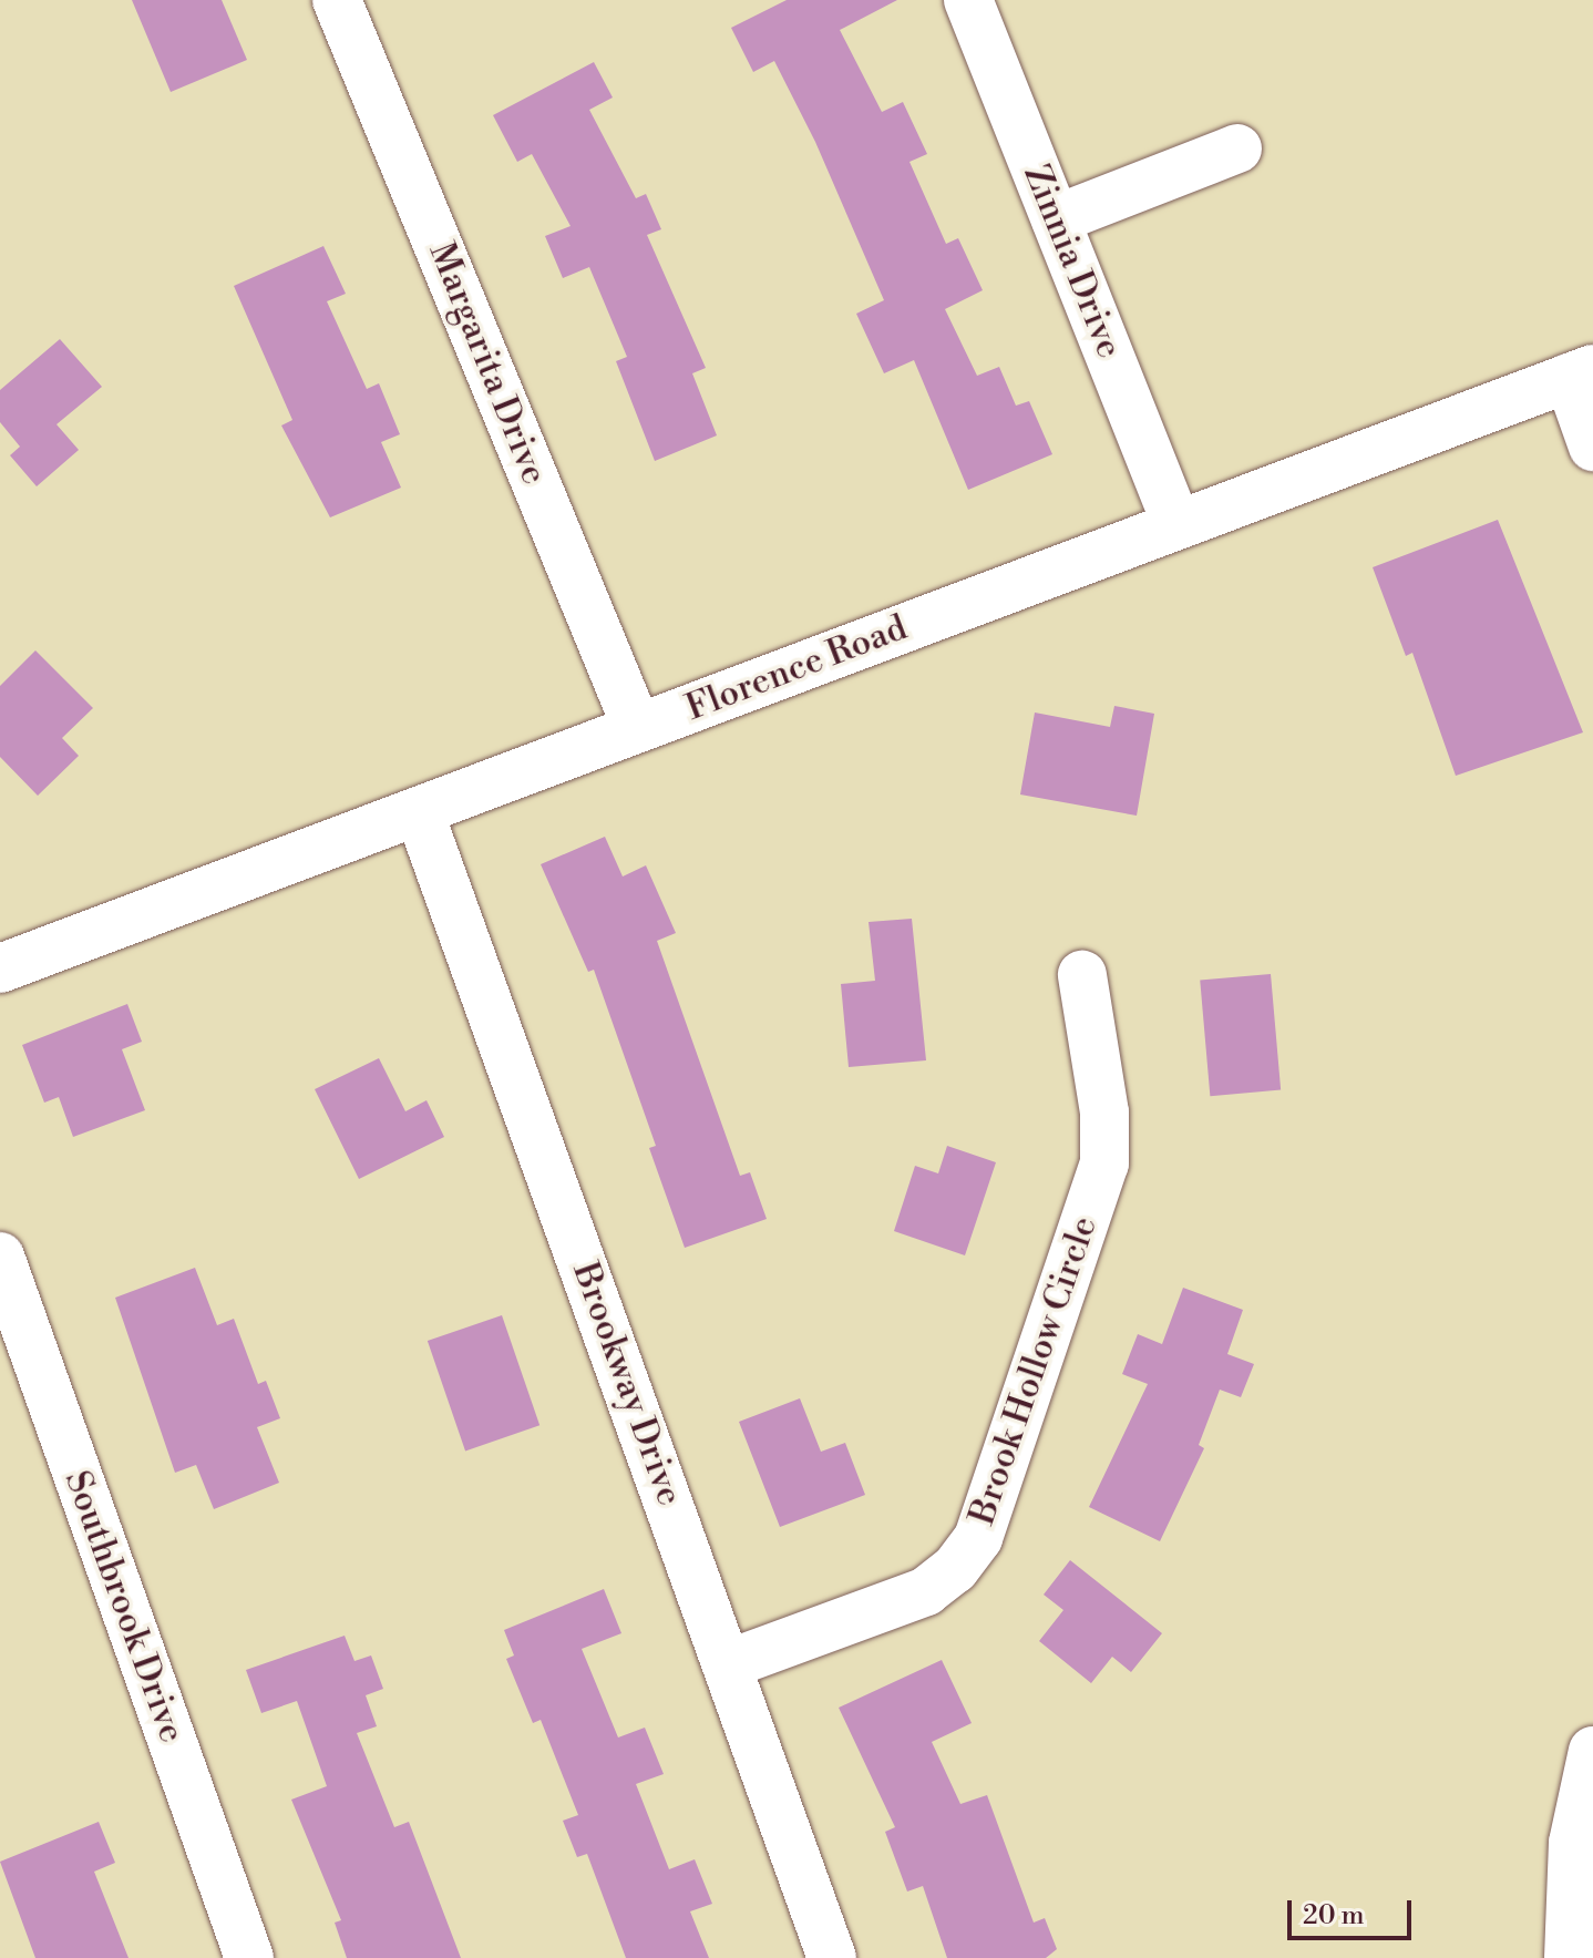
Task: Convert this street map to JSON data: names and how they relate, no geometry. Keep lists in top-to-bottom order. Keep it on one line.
{"streets":{"street":["Zinnia Drive","Margarita Drive","Florence Road","Brook Hollow Circle","Brookway Drive","Southbrook Drive"]},"crossings":[["Zinnia Drive","Florence Road"],["Margarita Drive","Florence Road"],["Florence Road","Brookway Drive"],["Brook Hollow Circle","Brookway Drive"]],"scale_bar":"20 m"}
